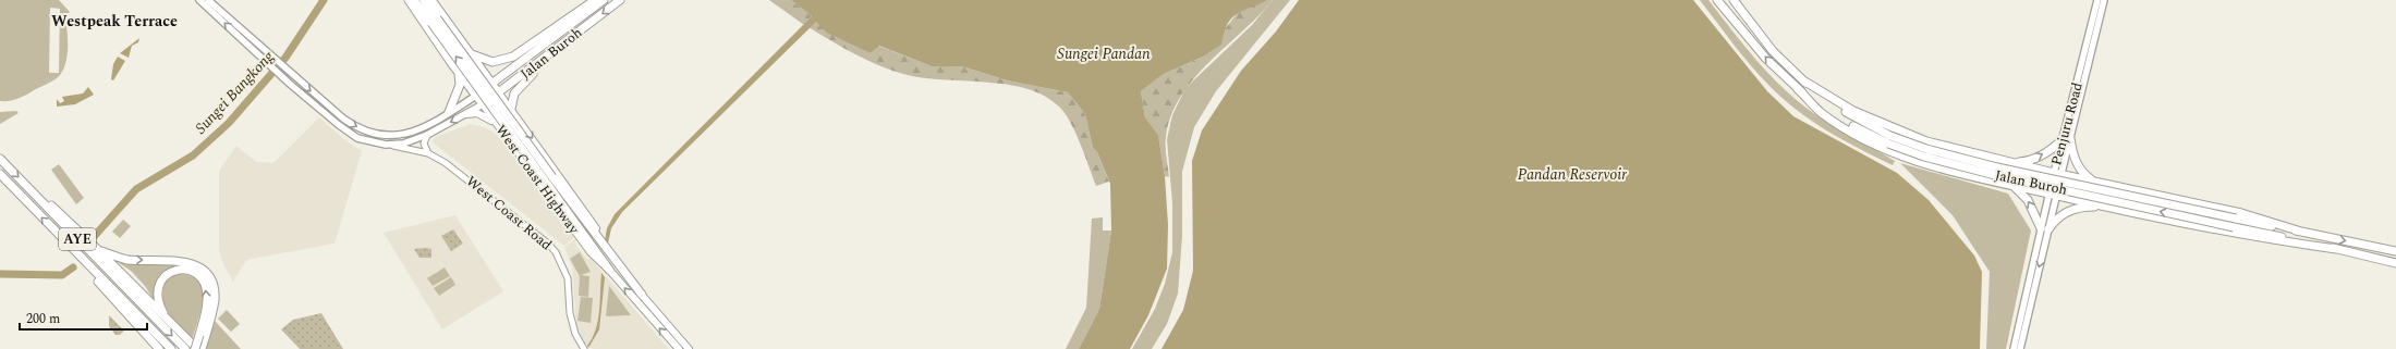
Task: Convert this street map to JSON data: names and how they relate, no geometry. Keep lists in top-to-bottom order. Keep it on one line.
{"streets":{"highway":["Jalan Buroh","West Coast Highway","AYE"],"main road":["Penjuru Road","West Coast Road"]},"crossings":[["Jalan Buroh","West Coast Highway"],["Jalan Buroh","West Coast Road"],["West Coast Highway","West Coast Road"]],"one_way":["West Coast Road"],"districts":["Westpeak Terrace"],"water":["Sungei Pandan","Sungei Bangkong","Pandan Reservoir"],"scale_bar":"200 m"}
